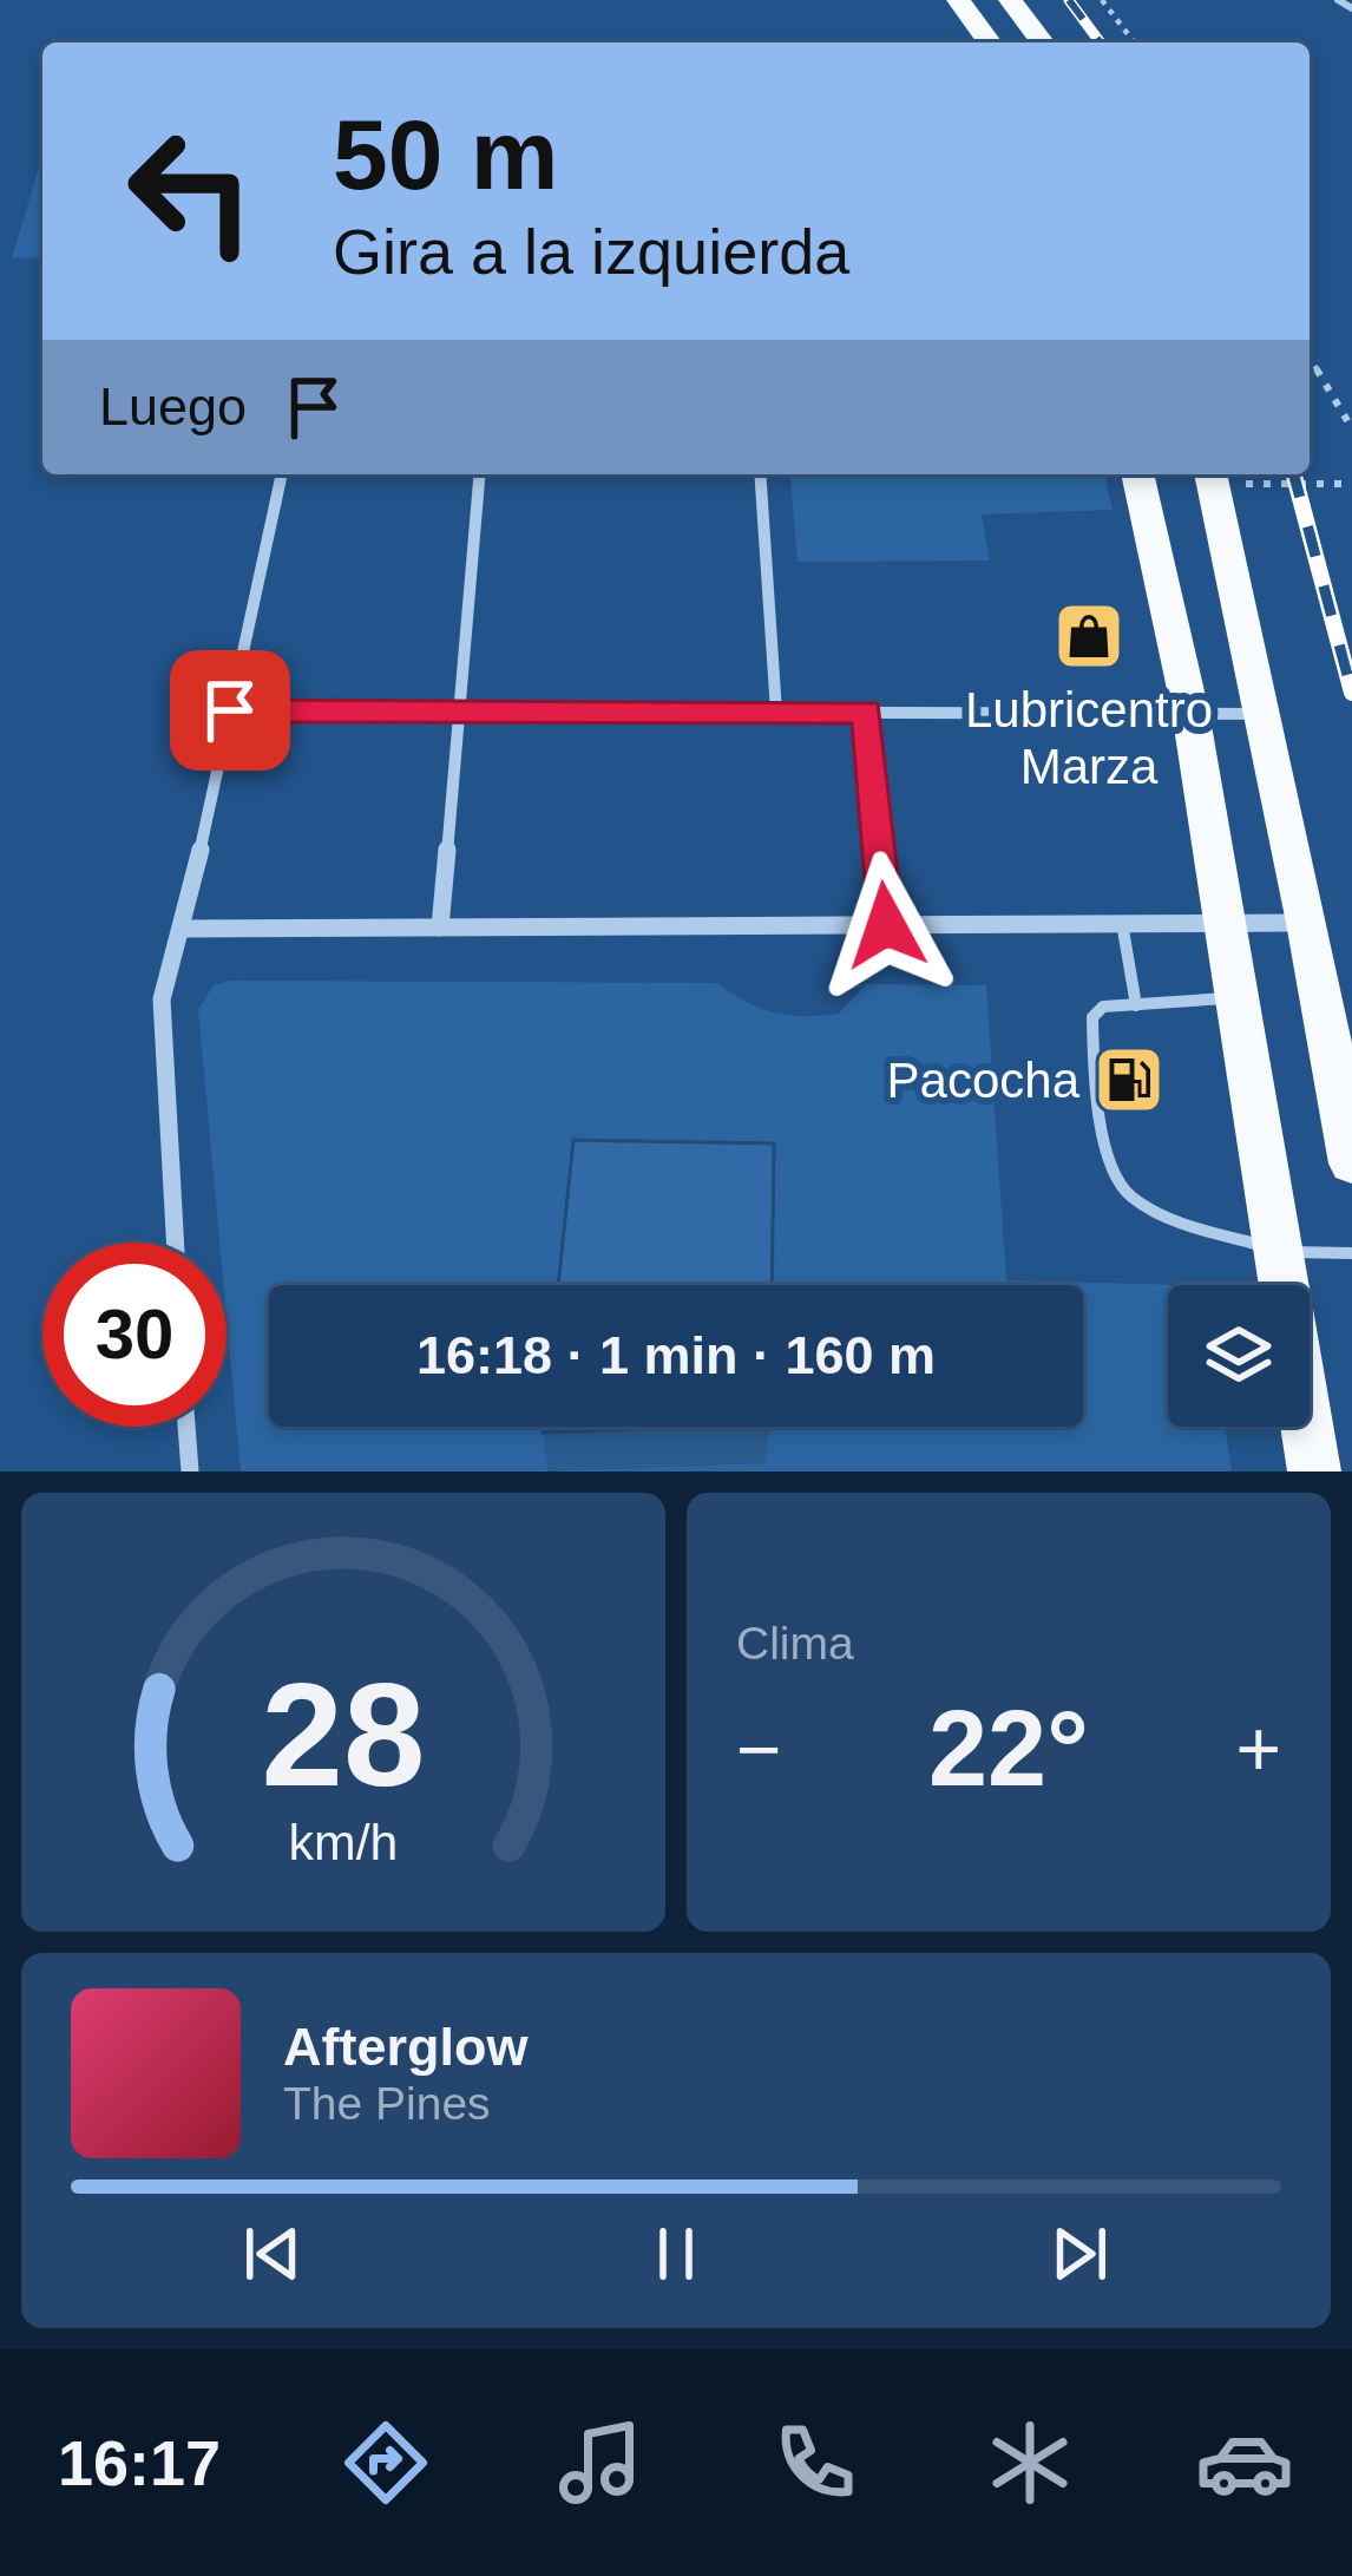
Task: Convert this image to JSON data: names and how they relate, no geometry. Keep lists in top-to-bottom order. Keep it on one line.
{"places":{"shop":["Lubricentro Marza"],"fuel station":["Pacocha"]},"page":{"turn":["50 m","Gira a la izquierda"],"then":"Luego","limit":"30","trip":"16:18 · 1 min · 160 m","tile":"Clima","heat":["−","22°","+"],"song":["Afterglow","The Pines"],"tabs":"16:17","gauge":["28","km/h"]}}
